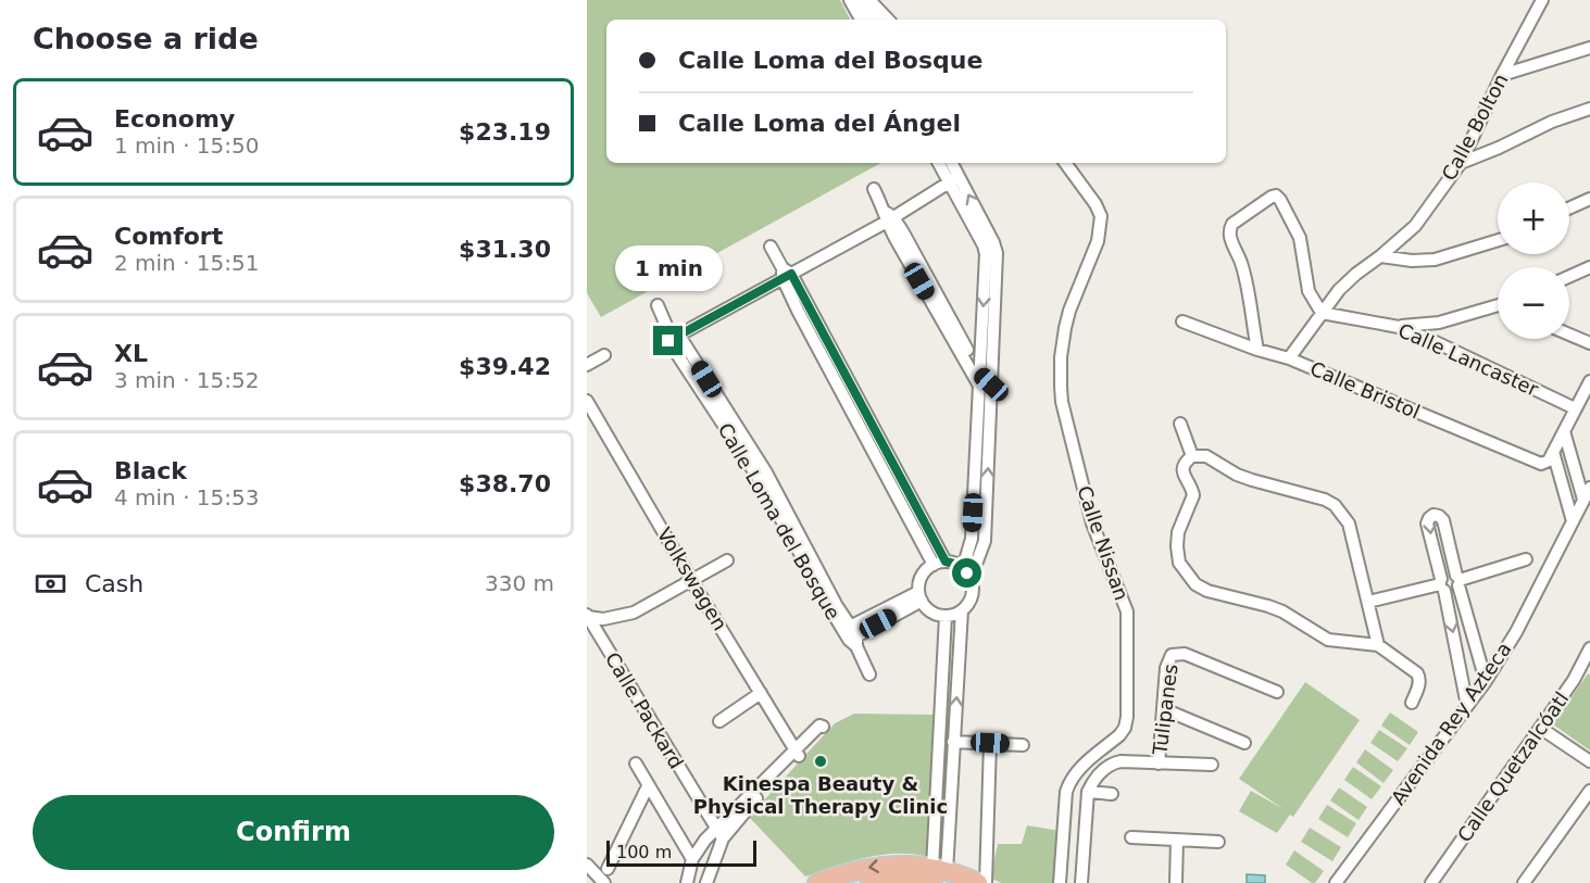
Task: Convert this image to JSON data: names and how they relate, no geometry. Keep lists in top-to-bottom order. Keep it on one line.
{"streets":{"street":["Calle Bolton","Calle Lancaster","Calle Bristol","Calle Loma del Bosque","Calle Nissan","Volkswagen","Tulipanes","Calle Packard","Avenida Rey Azteca","Calle Quetzalcóatl"]},"crossings":[["Calle Bolton","Calle Lancaster"],["Calle Bolton","Calle Bristol"],["Volkswagen","Calle Packard"]],"places":["Kinespa Beauty & Physical Therapy Clinic"],"scale_bar":"100 m","page":{"heading":"Choose a ride","banner":["Calle Loma del Bosque","Calle Loma del Ángel"],"list":[{"name":"Economy","note":"1 min · 15:50","value":"$23.19"},{"name":"Comfort","note":"2 min · 15:51","value":"$31.30"},{"name":"XL","note":"3 min · 15:52","value":"$39.42"},{"name":"Black","note":"4 min · 15:53","value":"$38.70"}],"map_buttons":["+","−"],"bubble":"1 min","pay":["Cash","330 m"],"buttons":"Confirm","scale":"100 m"}}
